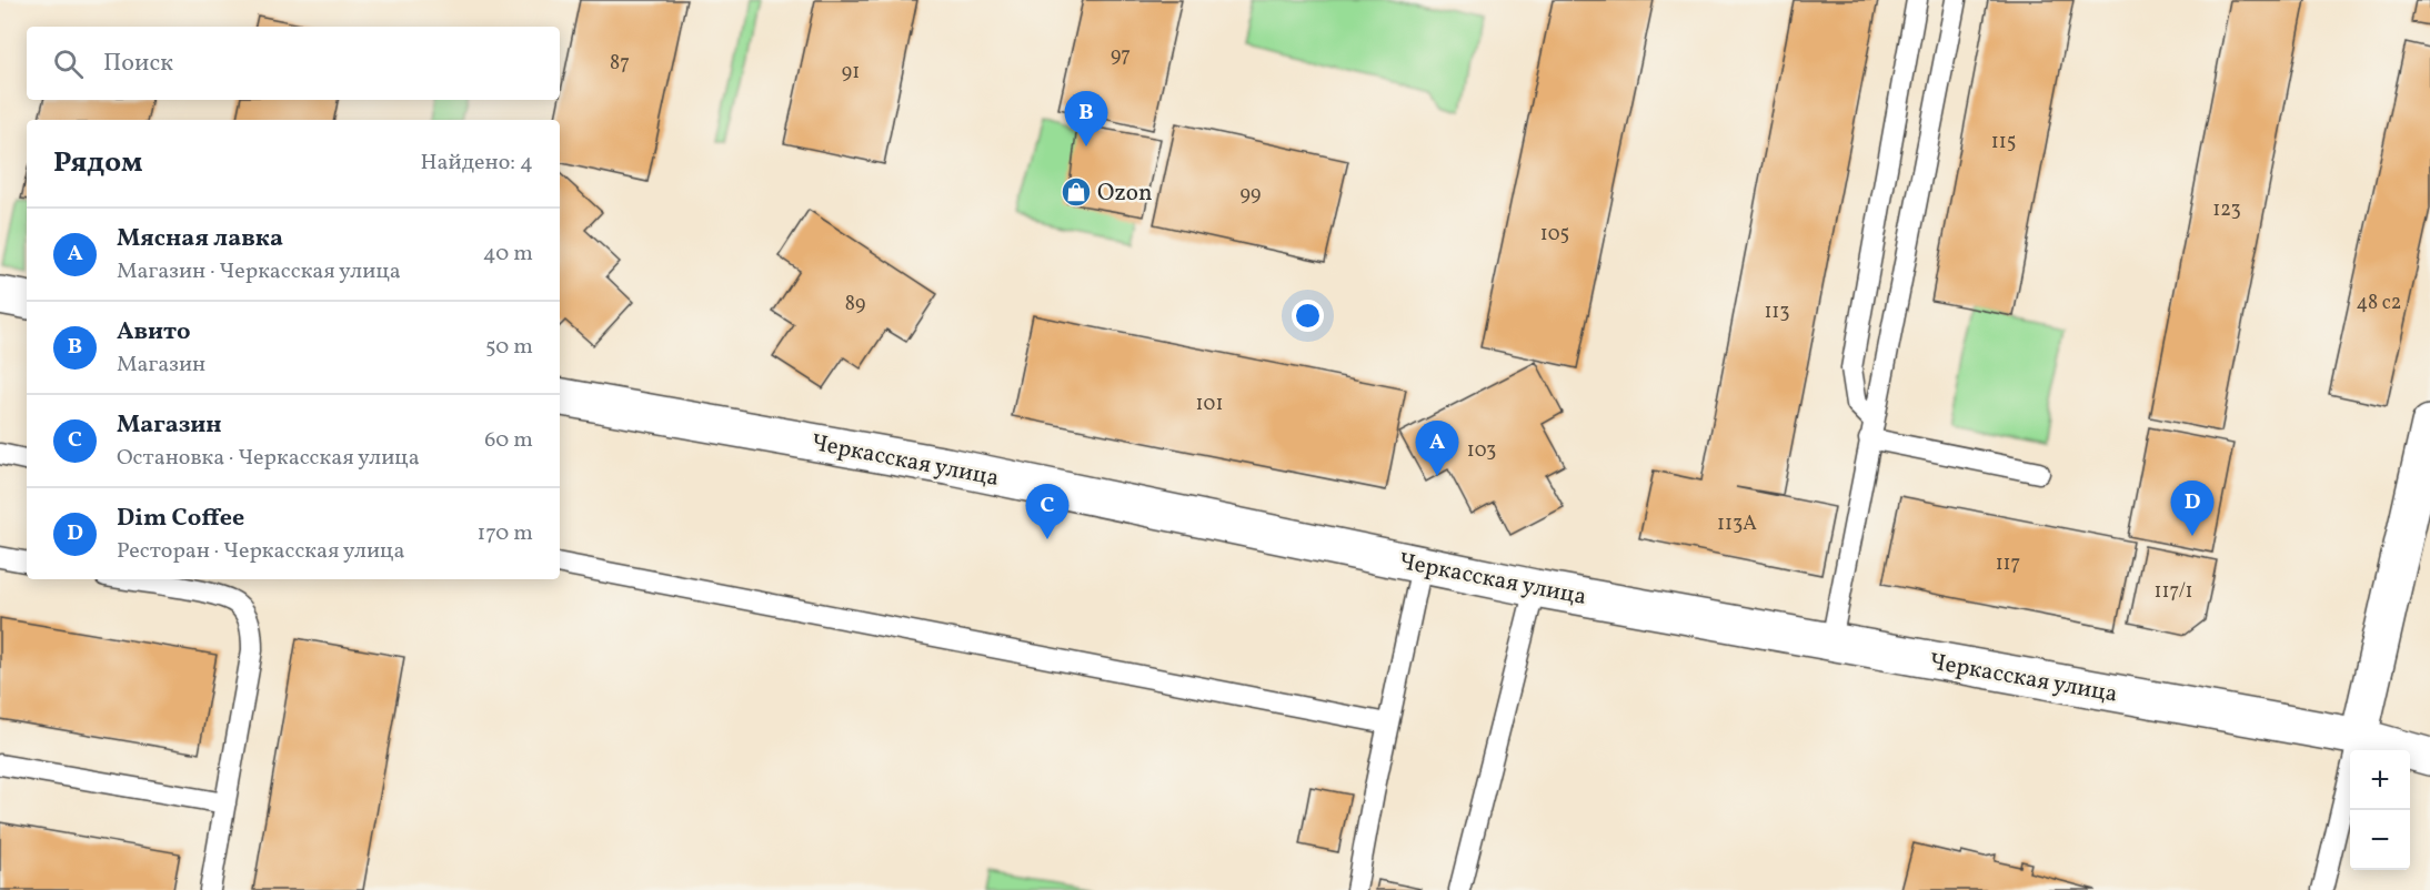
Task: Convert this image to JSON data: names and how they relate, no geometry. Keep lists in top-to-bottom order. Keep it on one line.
{"streets":{"street":["Черкасская улица"]},"places":{"shop":["Ozon"]},"house_numbers":["97","87","91","115","99","123","105","48 с2","89","113","101","103","113А","117","117/1"],"page":{"search":"Поиск","pins":["B","A","D","C"],"heading":["Рядом","Найдено: 4"],"list":[{"mark":"A","name":"Мясная лавка","note":"Магазин · Черкасская улица","value":"40 m"},{"mark":"B","name":"Авито","note":"Магазин","value":"50 m"},{"mark":"C","name":"Магазин","note":"Остановка · Черкасская улица","value":"60 m"},{"mark":"D","name":"Dim Coffee","note":"Ресторан · Черкасская улица","value":"170 m"}],"map_buttons":["+","−"]}}
